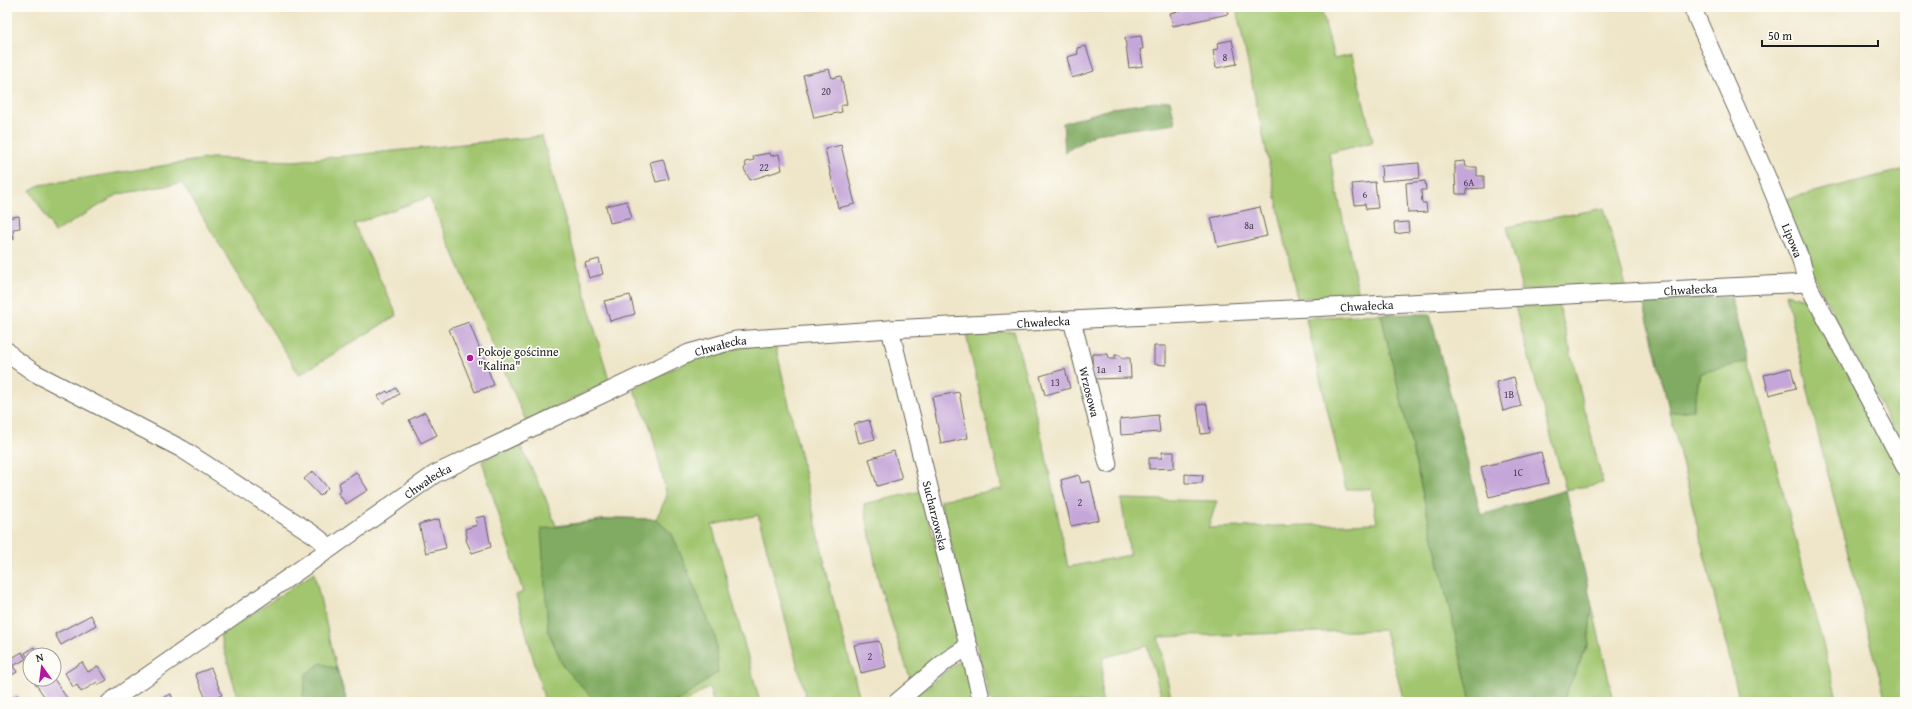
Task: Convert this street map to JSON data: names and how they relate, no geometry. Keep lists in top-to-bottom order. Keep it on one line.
{"streets":{"street":["Lipowa","Chwałecka","Wrzosowa","Sucharzowska"]},"crossings":[["Lipowa","Chwałecka"],["Chwałecka","Wrzosowa"],["Chwałecka","Sucharzowska"]],"places":["Pokoje gościnne \"Kalina\""],"house_numbers":["8","20","22","6A","6","8a","1","1a","13","1B","1C","2","2"],"scale_bar":"50 m","north":"top"}
